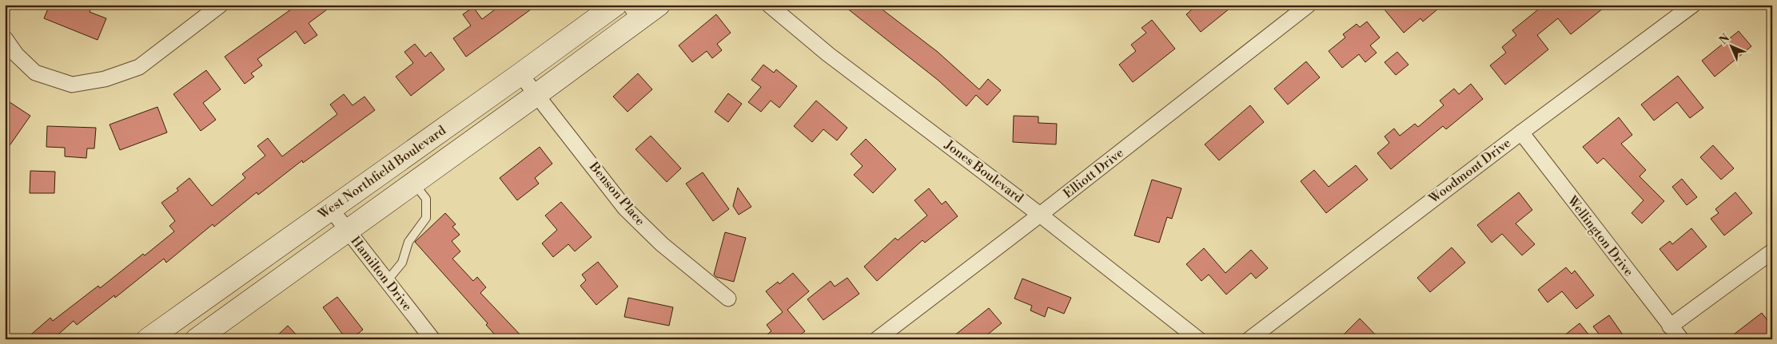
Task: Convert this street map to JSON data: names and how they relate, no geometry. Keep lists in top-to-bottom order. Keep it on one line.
{"streets":{"main road":["West Northfield Boulevard"],"street":["Woodmont Drive","Jones Boulevard","Elliott Drive","Benson Place","Wellington Drive","Hamilton Drive"]},"crossings":[["Woodmont Drive","Wellington Drive"],["Jones Boulevard","Elliott Drive"],["West Northfield Boulevard","Benson Place"],["West Northfield Boulevard","Hamilton Drive"]],"north":"top left"}
